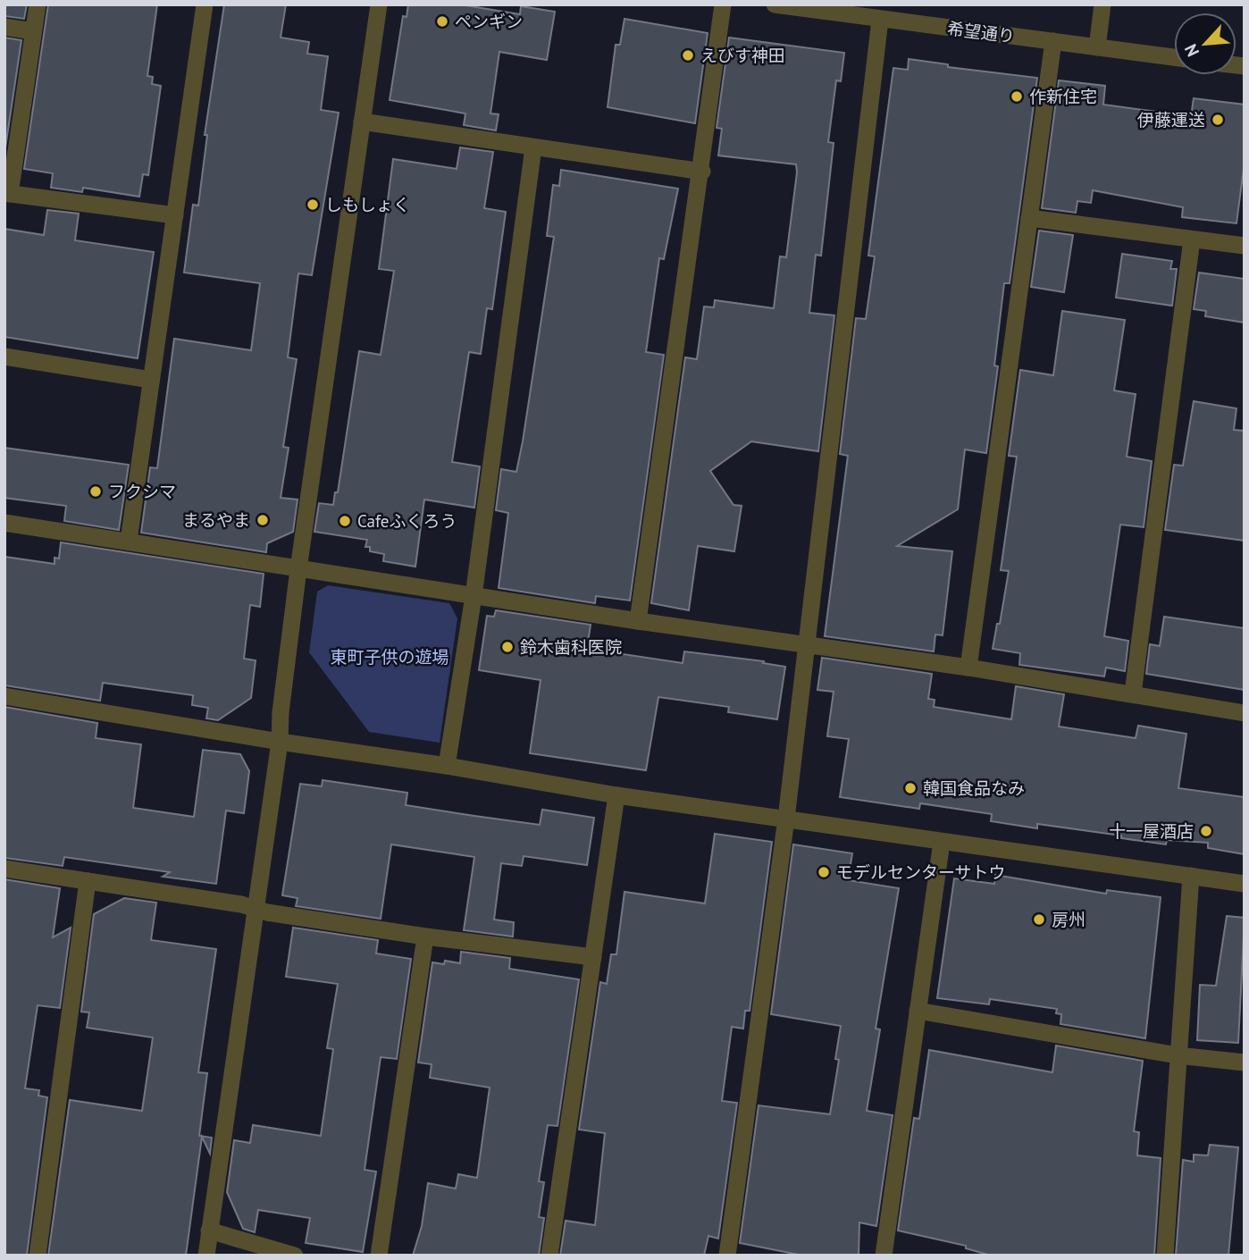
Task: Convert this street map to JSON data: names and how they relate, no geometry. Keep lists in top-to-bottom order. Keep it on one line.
{"streets":{"street":["希望通り"]},"parks":["東町子供の遊場"],"places":["ペンギン","えびす神田","作新住宅","伊藤運送","しもしょく","フクシマ","まるやま","Cafeふくろう","鈴木歯科医院","韓国食品なみ","十一屋酒店","モデルセンターサトウ","房州"],"north":"bottom left"}
